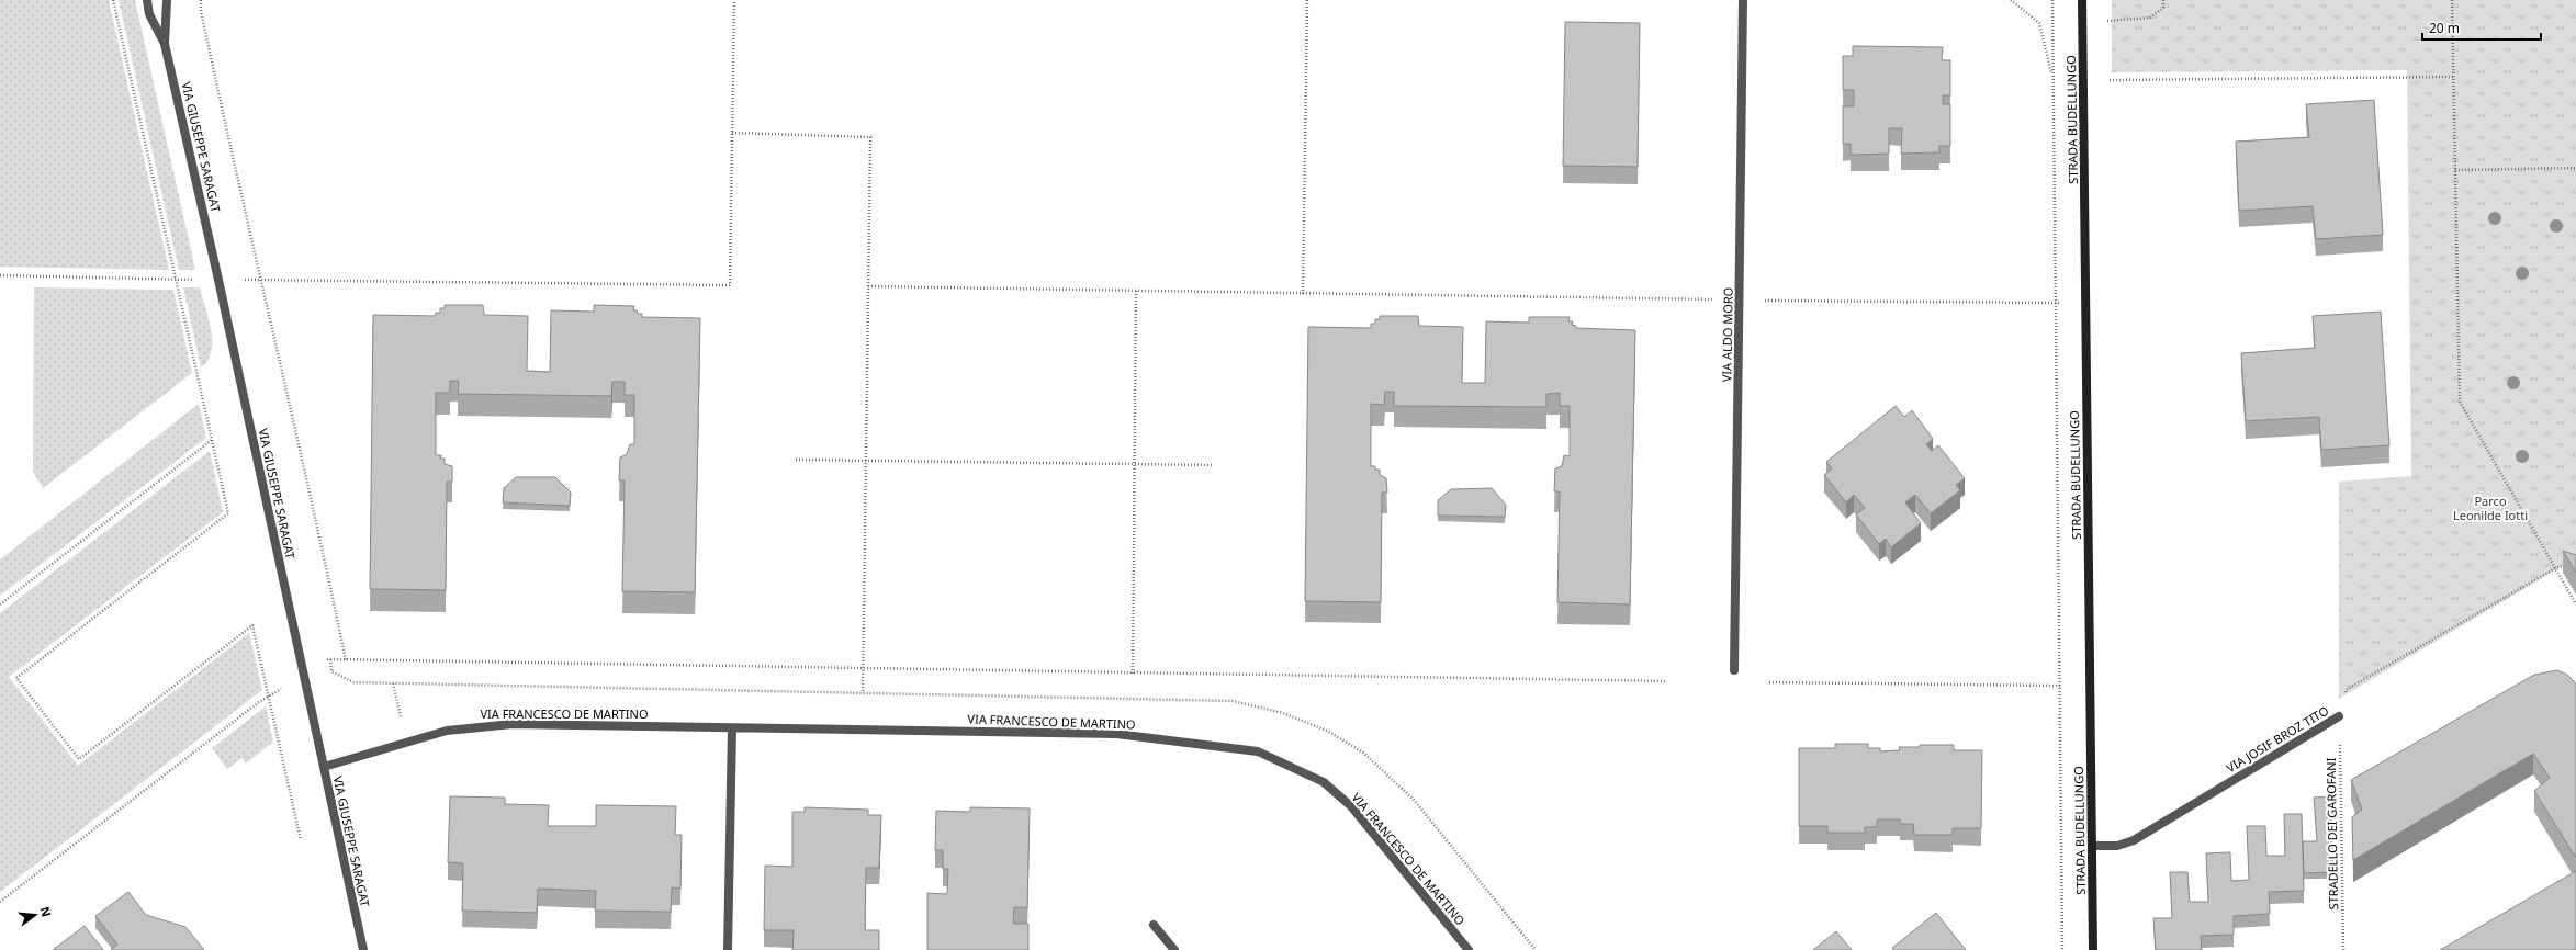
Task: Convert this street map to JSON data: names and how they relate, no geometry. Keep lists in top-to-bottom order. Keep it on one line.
{"streets":{"street":["STRADA BUDELLUNGO","VIA GIUSEPPE SARAGAT","VIA ALDO MORO","VIA FRANCESCO DE MARTINO","VIA JOSIF BROZ TITO"],"path":["STRADELLO DEI GAROFANI"]},"crossings":[["STRADA BUDELLUNGO","VIA JOSIF BROZ TITO"],["VIA GIUSEPPE SARAGAT","VIA FRANCESCO DE MARTINO"],["VIA JOSIF BROZ TITO","STRADELLO DEI GAROFANI"]],"parks":["Parco Leonilde Iotti"],"scale_bar":"20 m","north":"right"}
